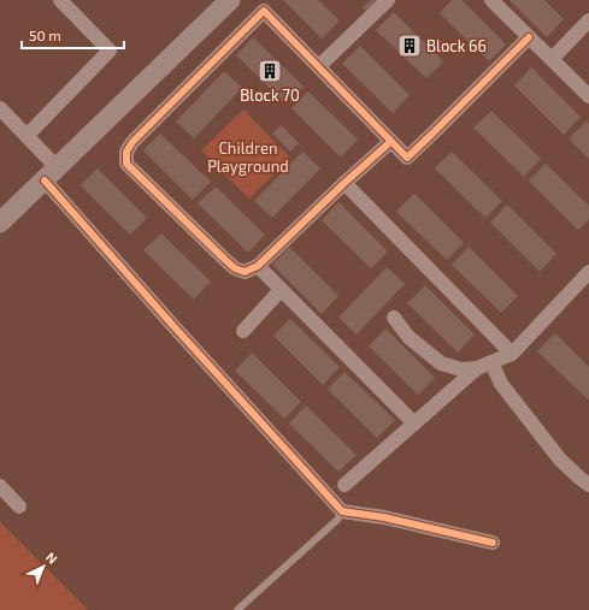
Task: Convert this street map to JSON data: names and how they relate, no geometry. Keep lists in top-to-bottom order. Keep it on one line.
{"parks":["Children Playground"],"places":{"building":["Block 66","Block 70"]},"scale_bar":"50 m","north":"top right"}
